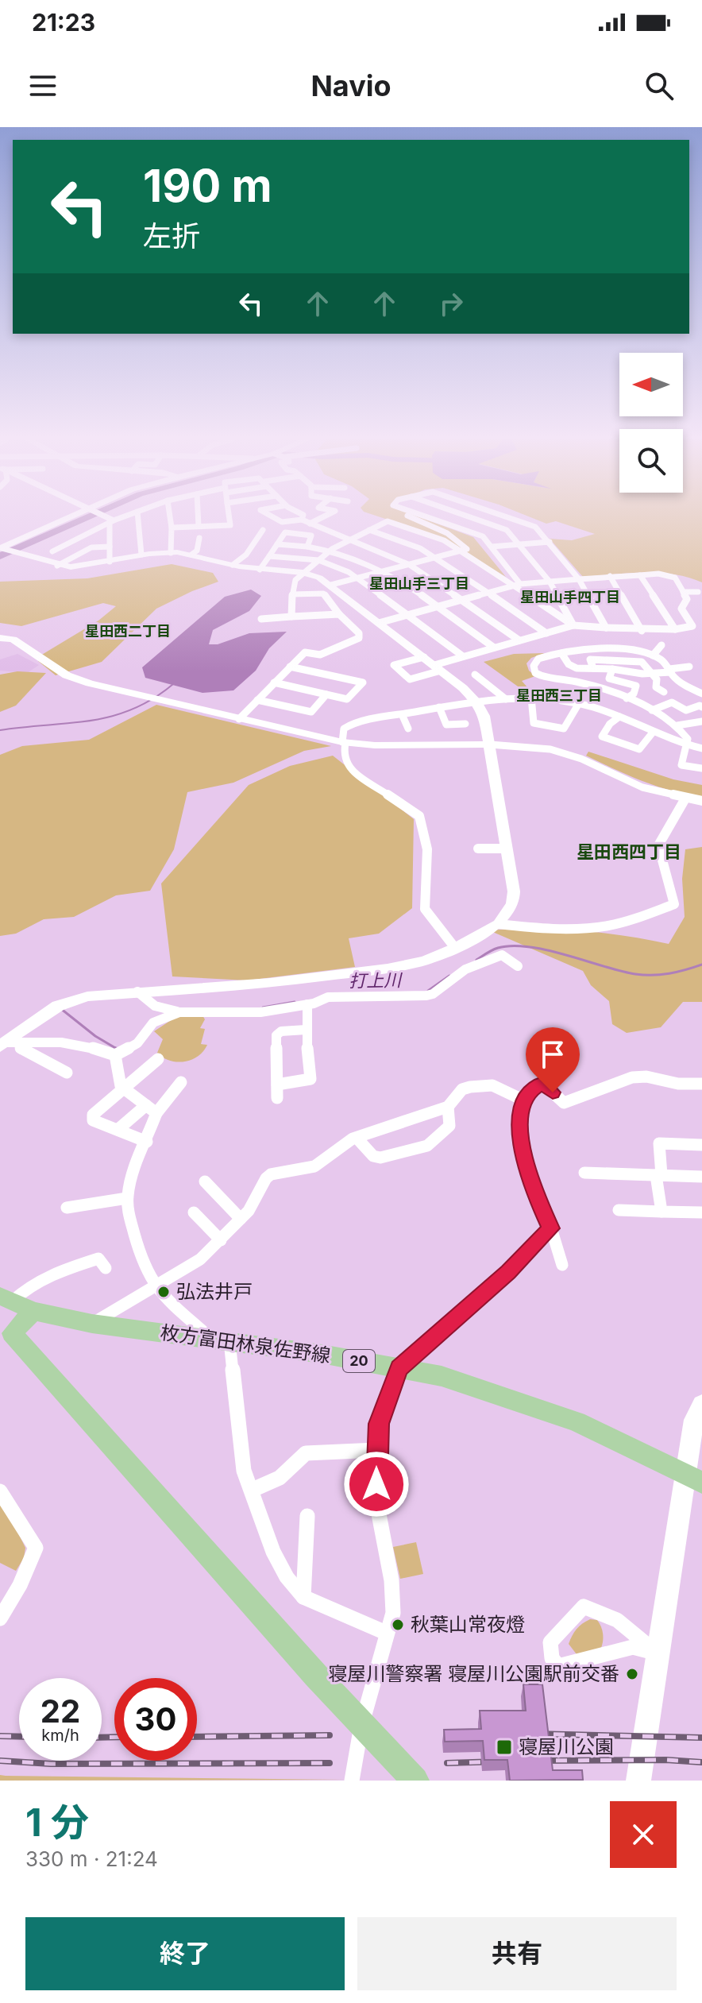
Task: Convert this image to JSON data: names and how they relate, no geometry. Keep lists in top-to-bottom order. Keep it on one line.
{"streets":{"main road":["枚方富田林泉佐野線","20"]},"districts":["星田山手三丁目","星田山手四丁目","星田西二丁目","星田西三丁目","星田西四丁目"],"water":["打上川"],"places":{"other":["弘法井戸","秋葉山常夜燈","寝屋川警察署 寝屋川公園駅前交番"],"transit":["寝屋川公園"]},"north":"left","page":{"status":"21:23","header":"Navio","turn":["190 m","左折"],"speed":"22 km/h","limit":"30","heading":["1 分","330 m · 21:24"],"buttons":["終了","共有"]}}
